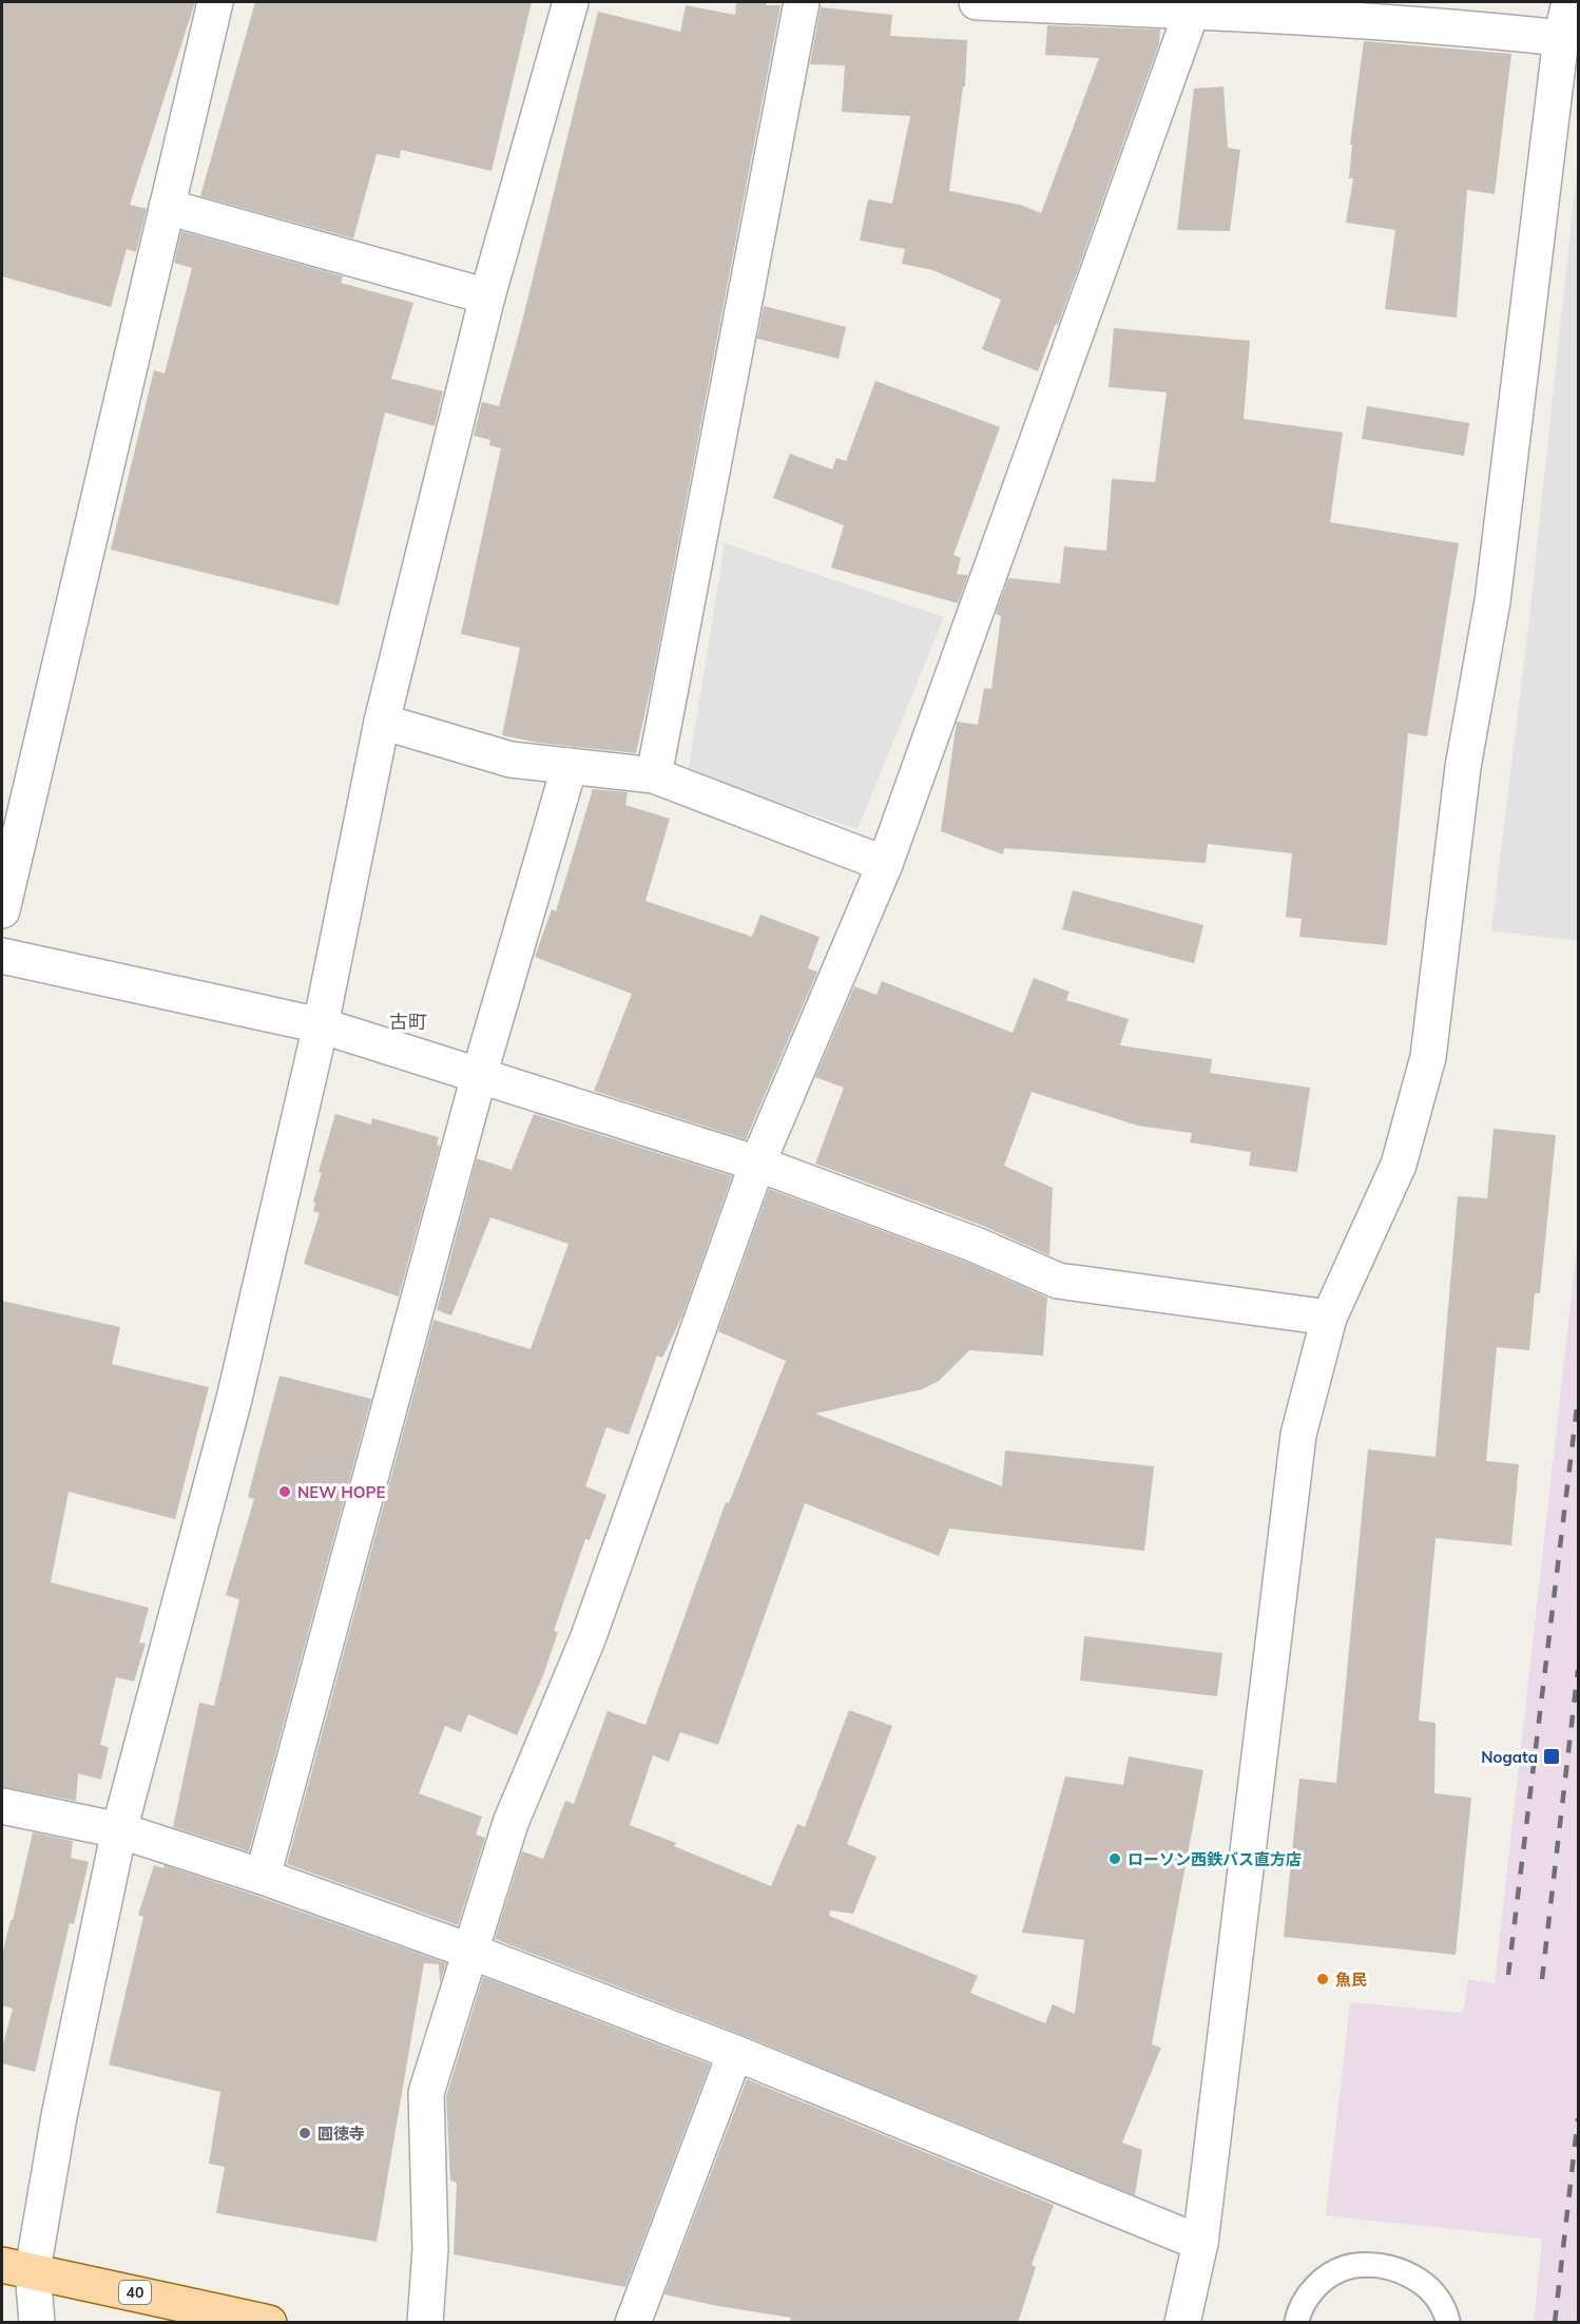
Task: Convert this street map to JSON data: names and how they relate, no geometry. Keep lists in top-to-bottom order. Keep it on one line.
{"streets":{"main road":["40"]},"districts":["古町"],"places":{"other":["NEW HOPE","ローソン西鉄バス直方店","魚民","圓徳寺"],"transit":["Nogata"]}}
